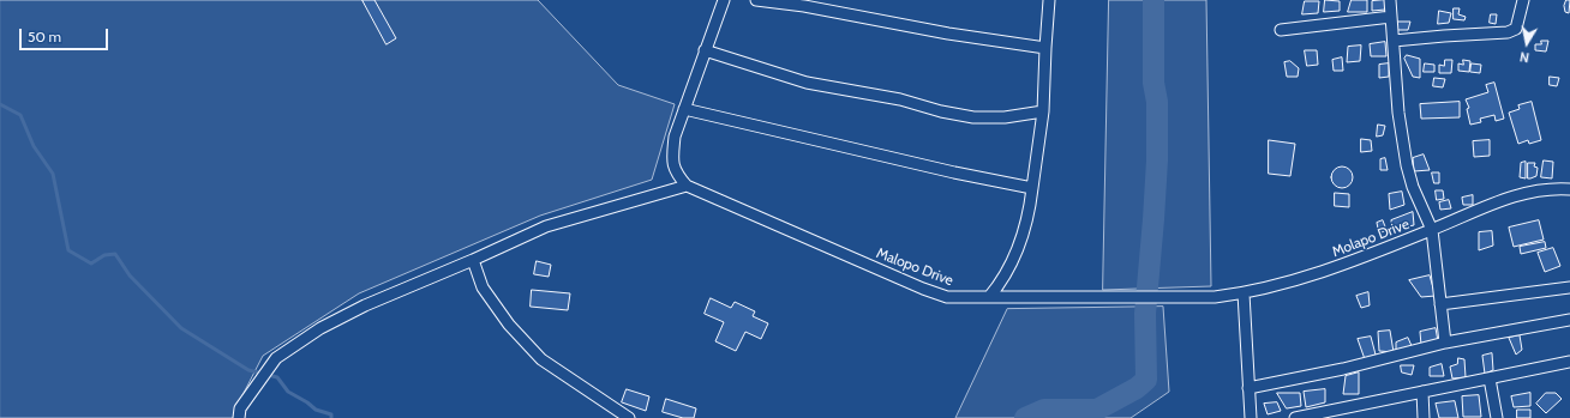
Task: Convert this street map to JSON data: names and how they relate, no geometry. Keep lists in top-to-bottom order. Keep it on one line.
{"streets":{"street":["Molapo Drive","Malopo Drive"]},"crossings":[["Molapo Drive","Malopo Drive"]],"scale_bar":"50 m","north":"bottom"}
